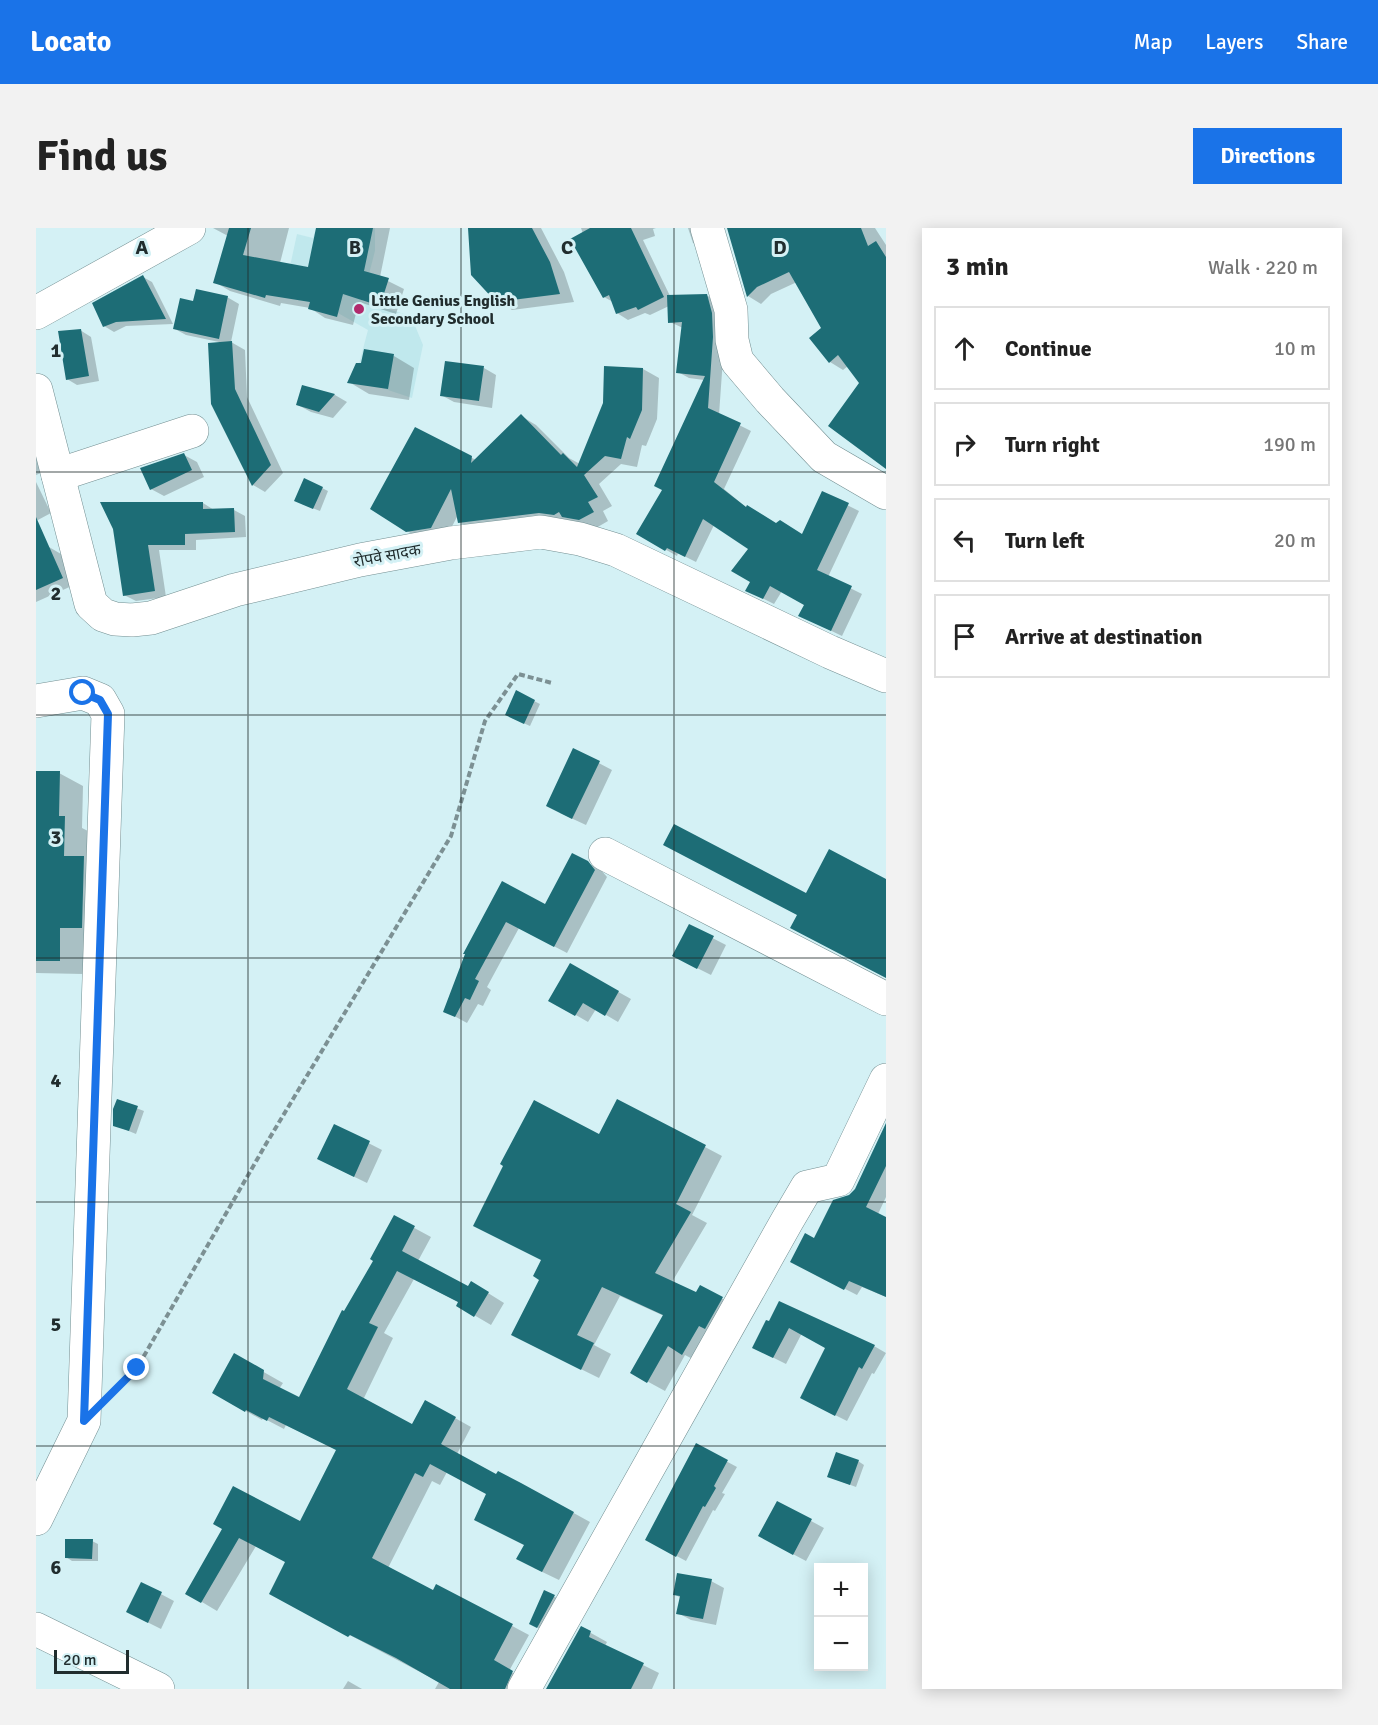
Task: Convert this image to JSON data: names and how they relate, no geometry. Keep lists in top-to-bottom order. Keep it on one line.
{"streets":{"street":["रोपवे सादक"]},"places":["Little Genius English Secondary School"],"scale_bar":"20 m","page":{"header":"Locato","nav":["Map","Layers","Share"],"buttons":"Directions","title":"Find us","heading":["3 min","Walk · 220 m"],"list":[["Continue","10 m"],["Turn right","190 m"],["Turn left","20 m"],"Arrive at destination"],"map_buttons":["+","−"],"scale":"20 m"},"grid":{"columns":["A","B","C","D"],"rows":["1","2","3","4","5","6"]}}
